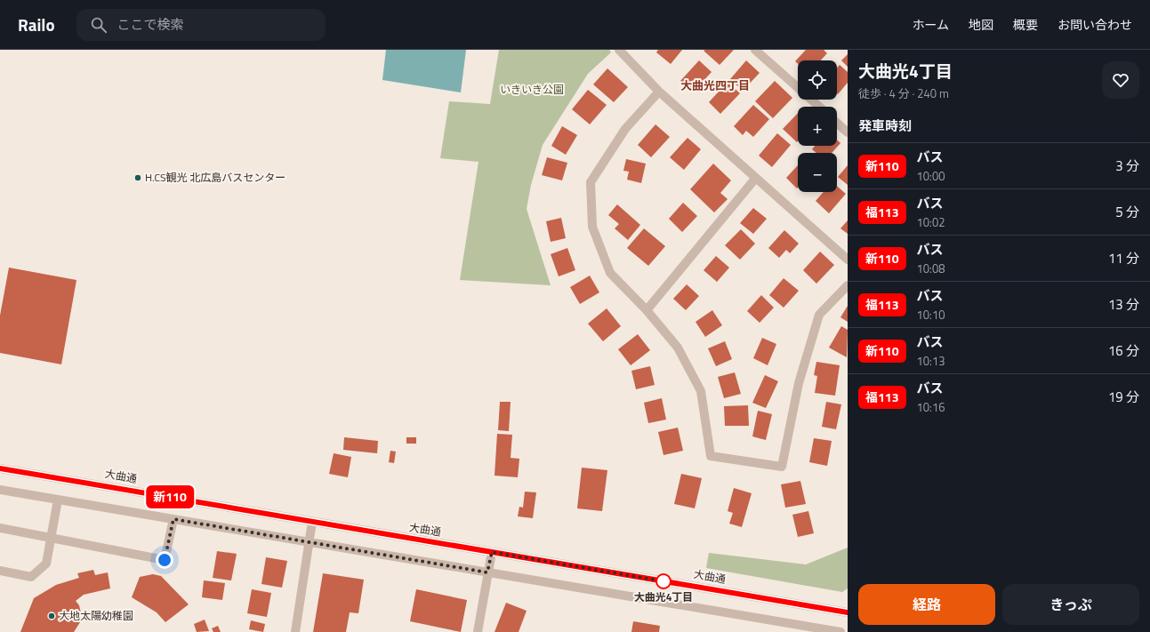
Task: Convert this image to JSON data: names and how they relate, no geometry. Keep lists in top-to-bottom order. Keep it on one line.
{"streets":{"street":["大曲通"]},"districts":["大曲光四丁目"],"parks":["いきいき公園"],"places":["H.CS観光 北広島バスセンター","大曲光4丁目","大地太陽幼稚園"],"lines":["bus line 新110"],"page":{"header":"Railo","search":"ここで検索","nav":["ホーム","地図","概要","お問い合わせ"],"on_map":"新110","heading":[["大曲光4丁目","徒歩 · 4 分 · 240 m"],"発車時刻"],"map_buttons":["+","−"],"list":[{"mark":"新110","name":"バス","note":"10:00","value":"3 分"},{"mark":"福113","name":"バス","note":"10:02","value":"5 分"},{"mark":"新110","name":"バス","note":"10:08","value":"11 分"},{"mark":"福113","name":"バス","note":"10:10","value":"13 分"},{"mark":"新110","name":"バス","note":"10:13","value":"16 分"},{"mark":"福113","name":"バス","note":"10:16","value":"19 分"}],"buttons":["経路","きっぷ"]}}
